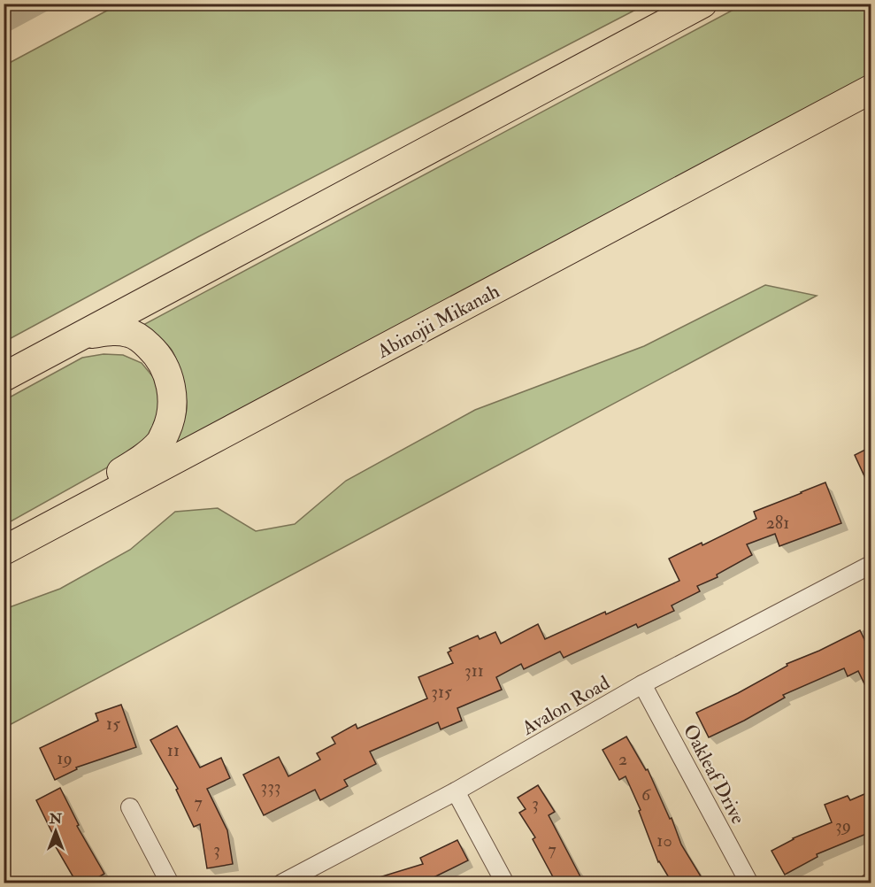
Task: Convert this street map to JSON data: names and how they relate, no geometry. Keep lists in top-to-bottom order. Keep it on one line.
{"streets":{"main road":["Abinojii Mikanah"],"street":["Avalon Road","Oakleaf Drive"]},"crossings":[["Avalon Road","Oakleaf Drive"]],"house_numbers":["281","311","315","15","11","19","2","333","6","7","3","39","10","3","7"],"north":"top"}
